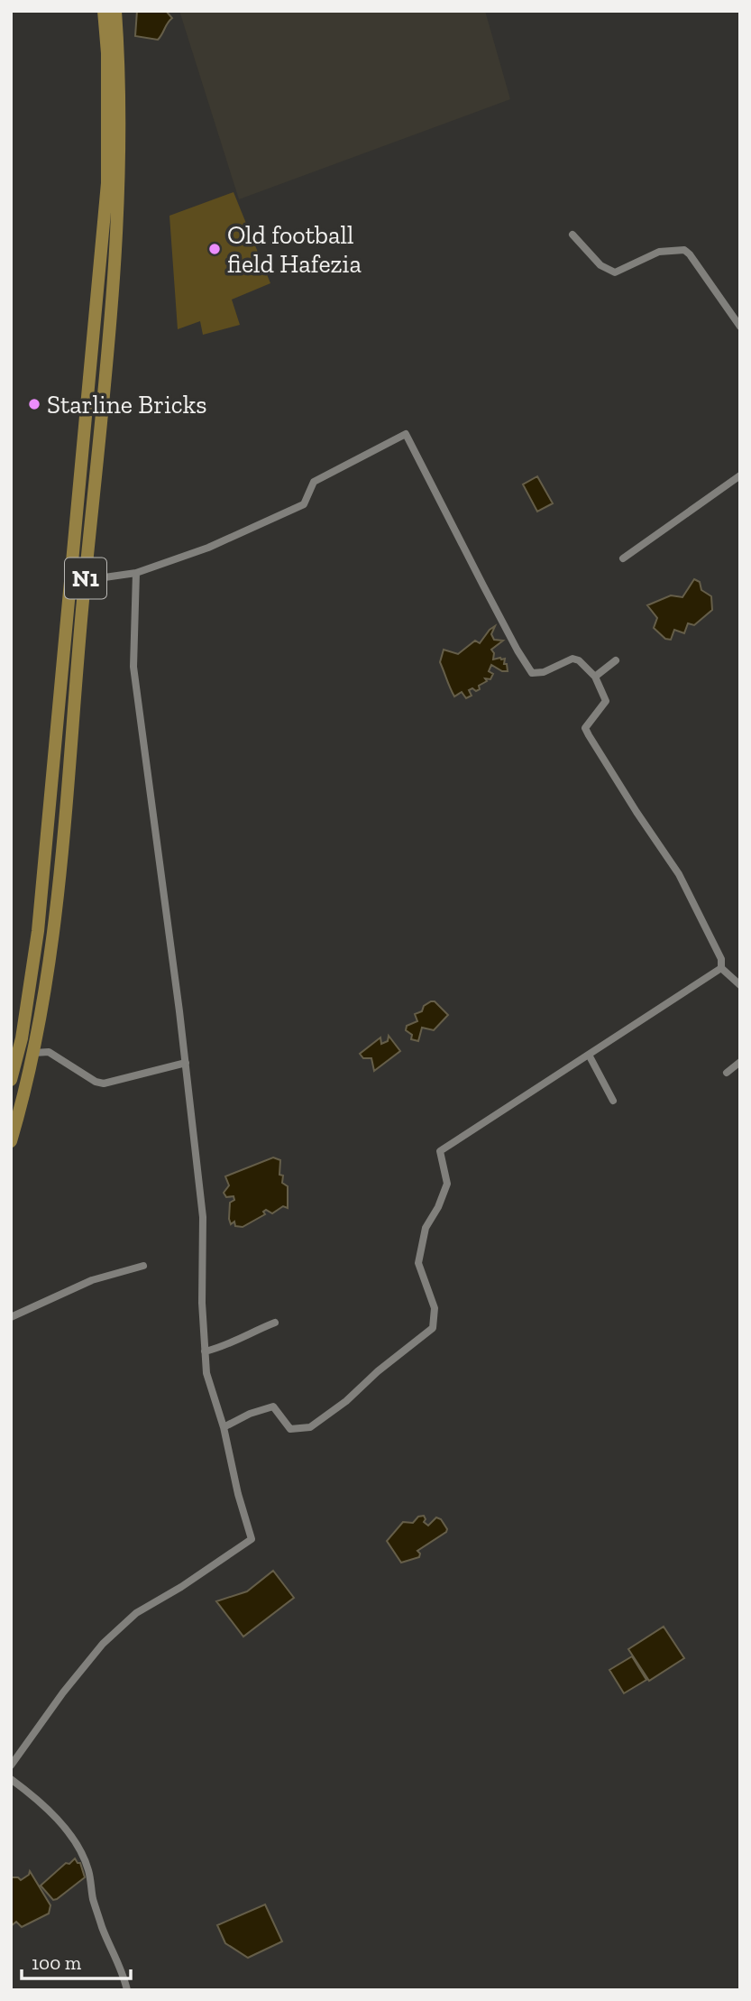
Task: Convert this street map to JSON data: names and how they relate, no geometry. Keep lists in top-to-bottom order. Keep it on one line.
{"streets":{"highway":["N1"]},"places":["Old football field Hafezia","Starline Bricks"],"scale_bar":"100 m"}
